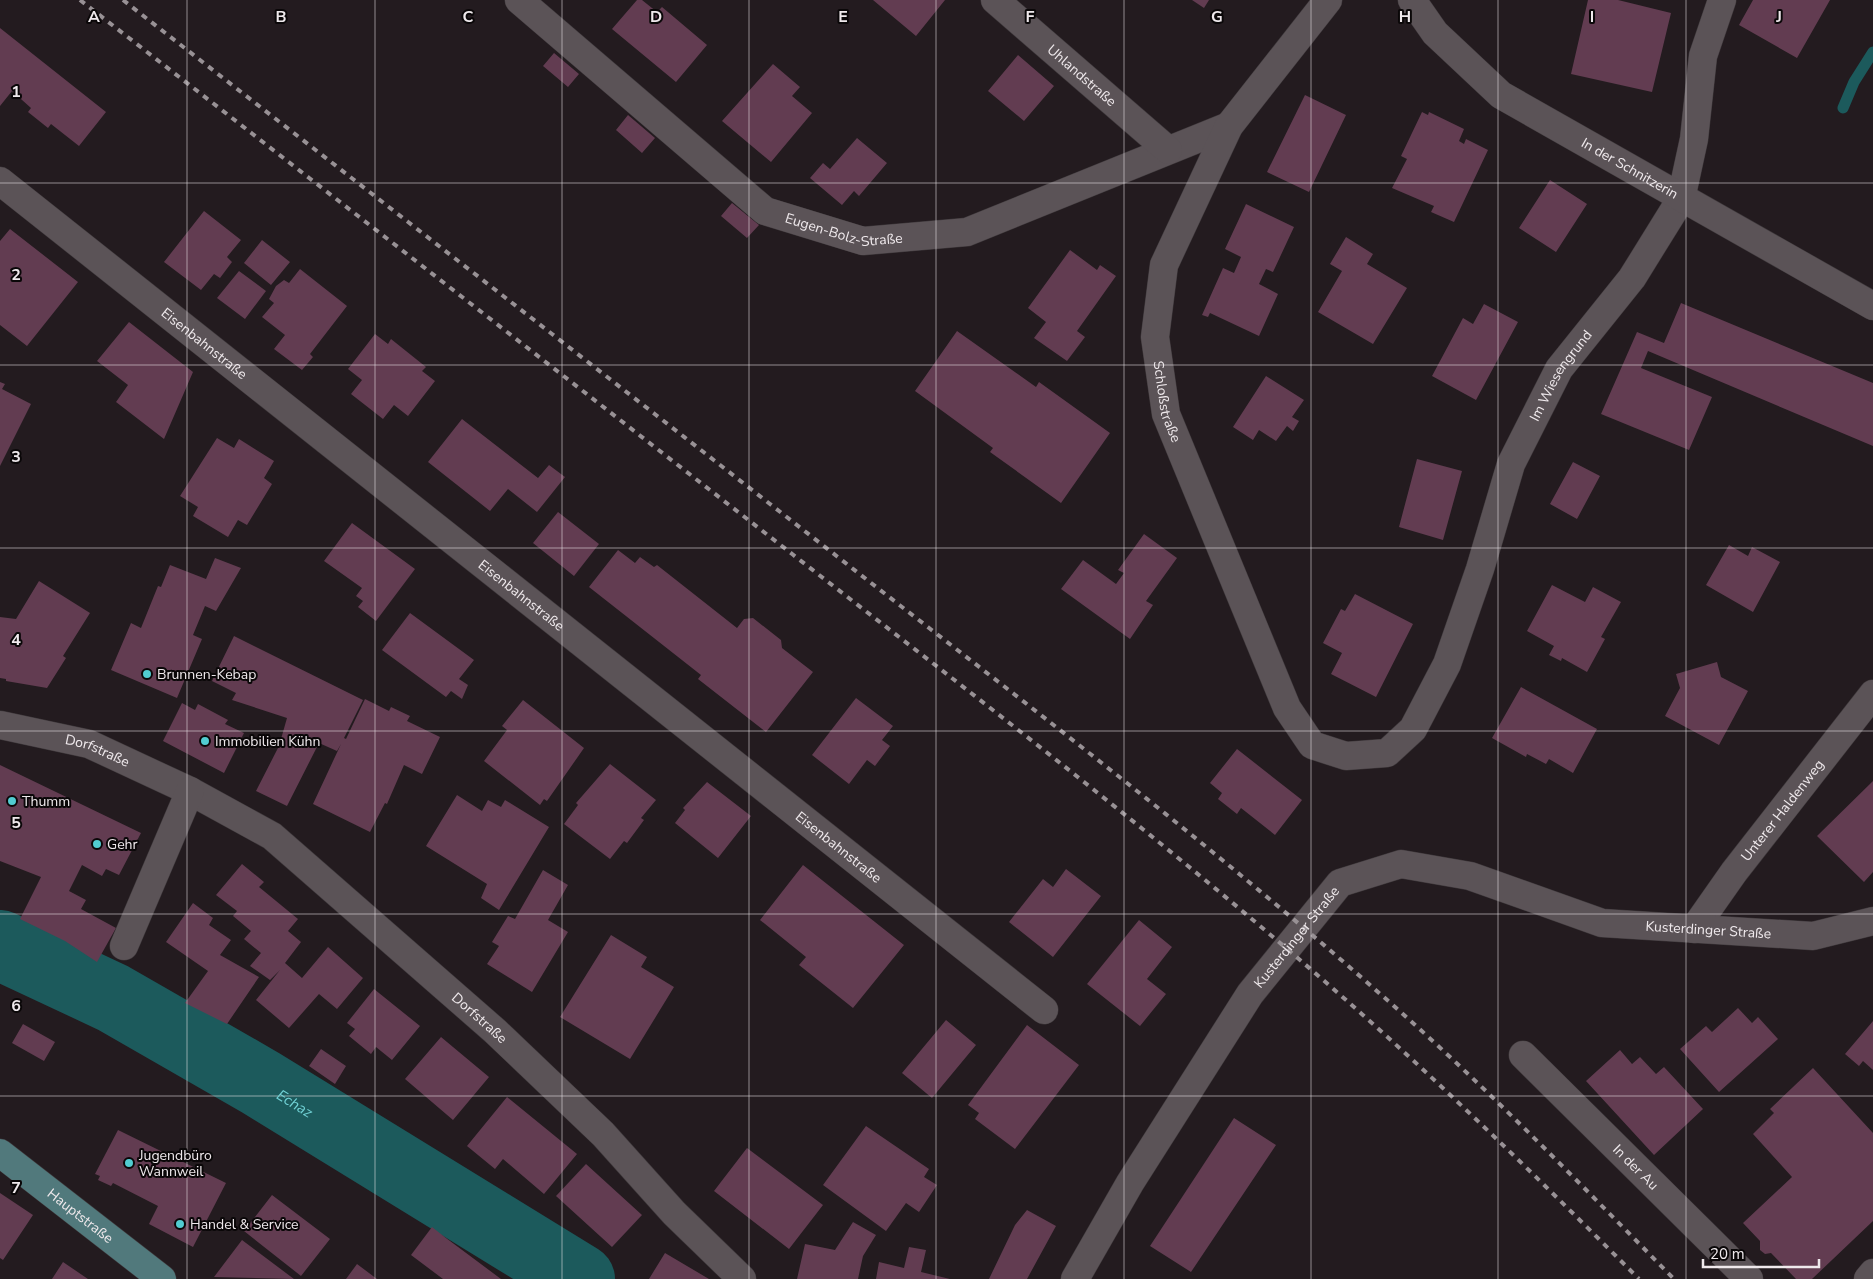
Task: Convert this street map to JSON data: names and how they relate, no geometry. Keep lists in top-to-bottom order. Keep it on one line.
{"streets":{"main road":["Hauptstraße"],"street":["Uhlandstraße","In der Schnitzerin","Eugen-Bolz-Straße","Eisenbahnstraße","Im Wiesengrund","Schloßstraße","Dorfstraße","Unterer Haldenweg","Kusterdinger Straße","In der Au"]},"crossings":[["Uhlandstraße","Eugen-Bolz-Straße"],["In der Schnitzerin","Im Wiesengrund"],["Eugen-Bolz-Straße","Schloßstraße"],["Im Wiesengrund","Schloßstraße"],["Unterer Haldenweg","Kusterdinger Straße"]],"water":["Echaz"],"places":["Brunnen-Kebap","Immobilien Kühn","Thumm","Gehr","Jugendbüro Wannweil","Handel & Service"],"scale_bar":"20 m","grid":{"columns":["A","B","C","D","E","F","G","H","I","J"],"rows":["1","2","3","4","5","6","7"]}}
